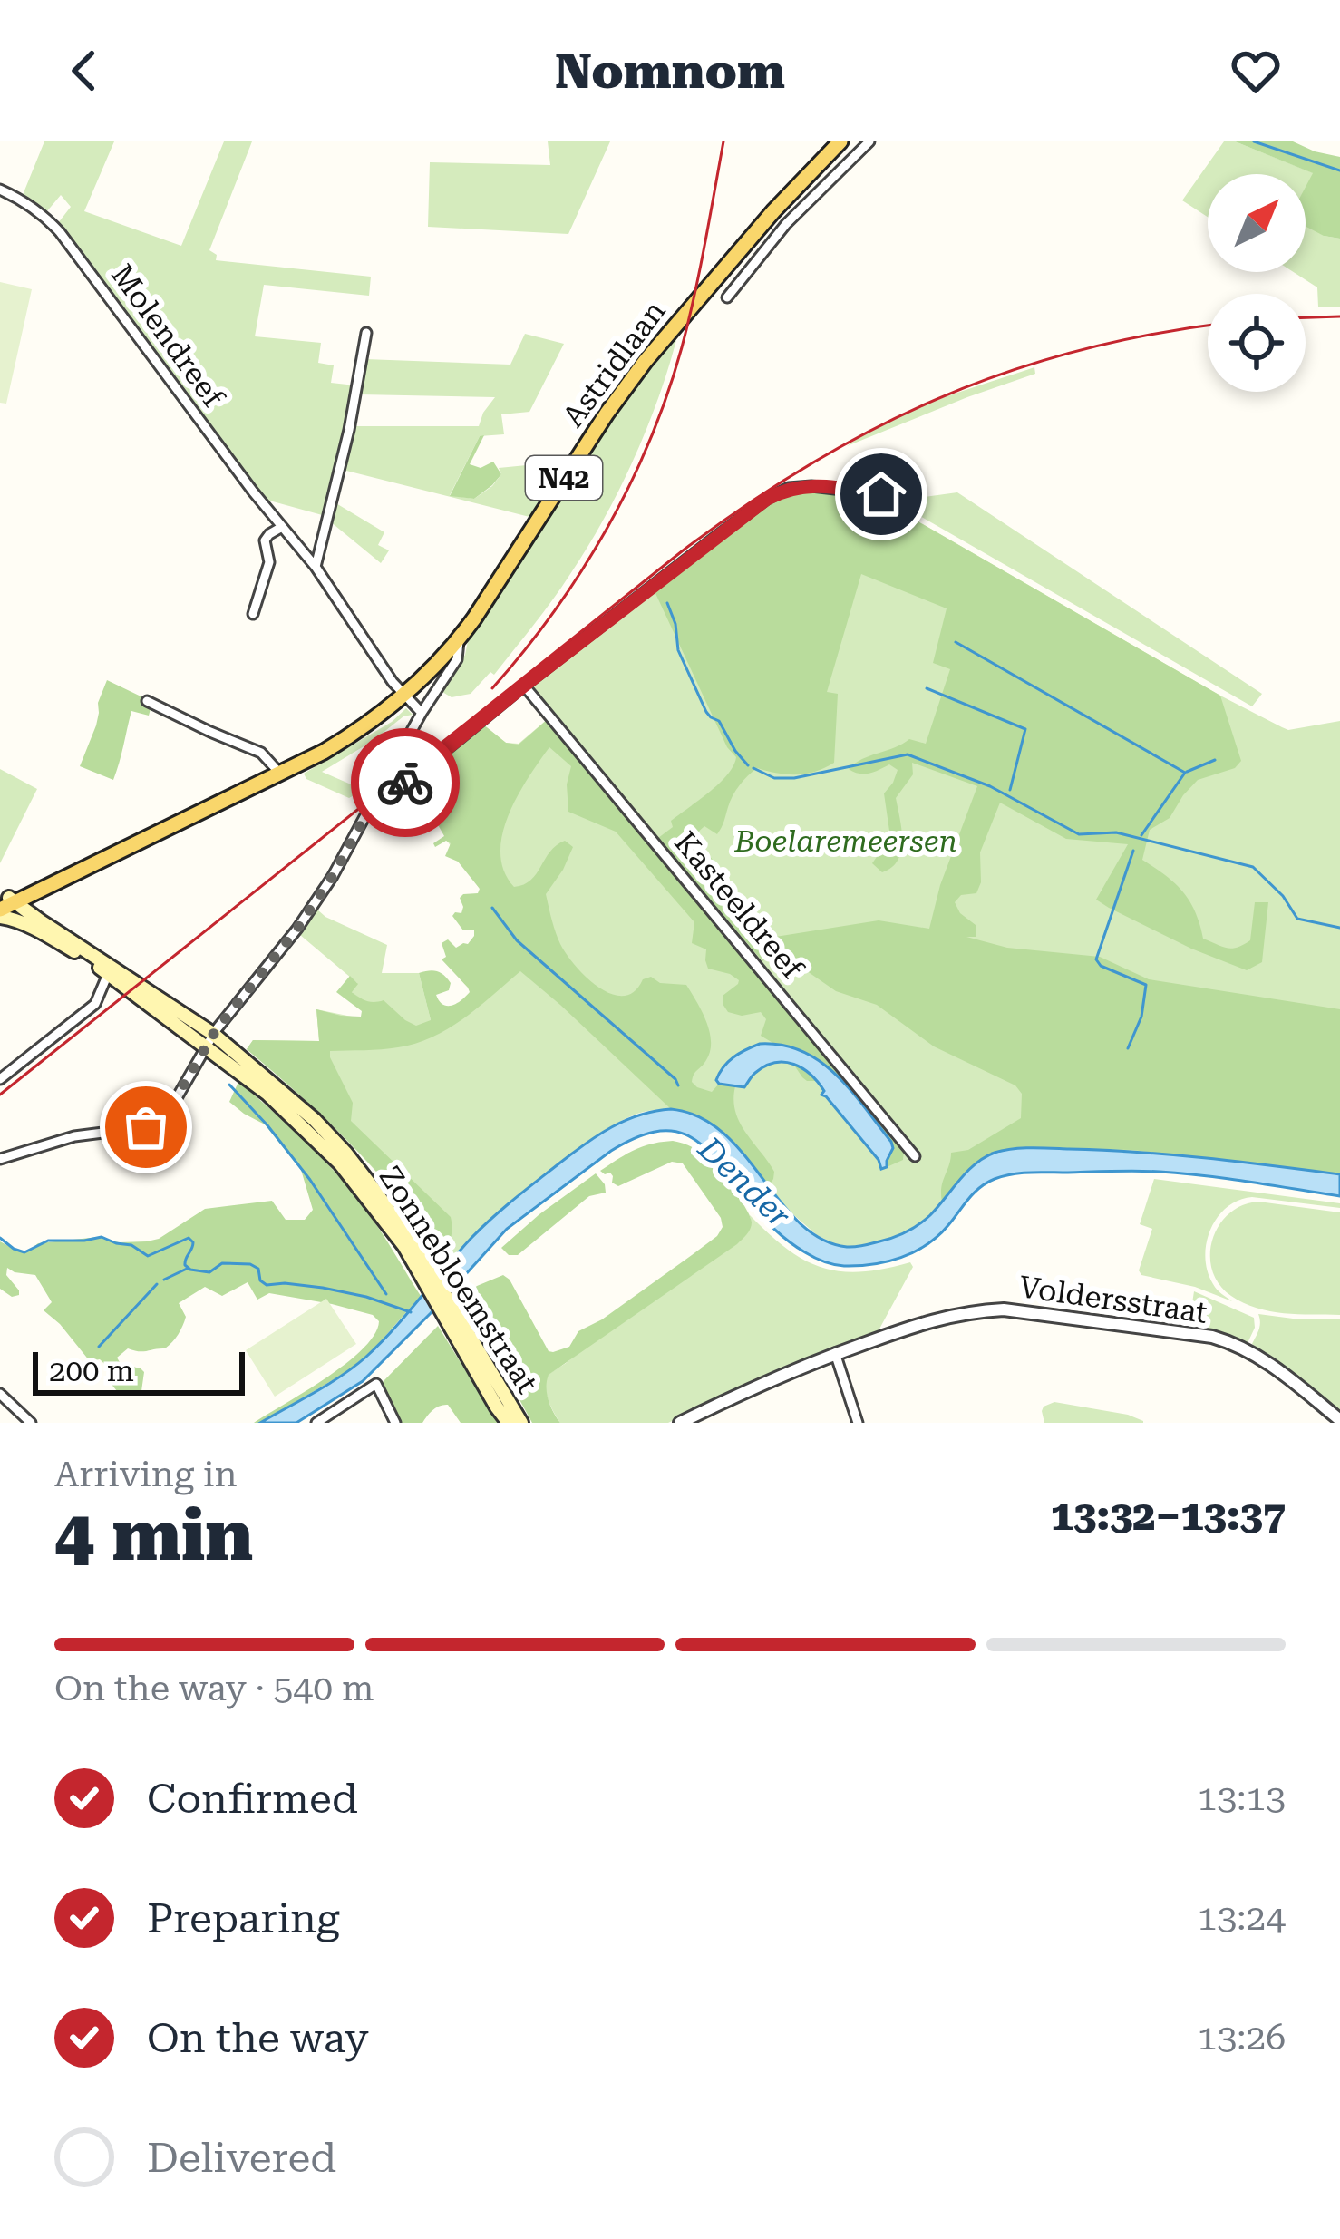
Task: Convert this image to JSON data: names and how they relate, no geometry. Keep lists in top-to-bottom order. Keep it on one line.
{"streets":{"main road":["Astridlaan","N42","Zonnebloemstraat"],"street":["Molendreef","Kasteeldreef","Voldersstraat"]},"crossings":[["Molendreef","Astridlaan"]],"water":["Dender"],"parks":["Boelaremeersen"],"scale_bar":"200 m","north":"top right","page":{"header":"Nomnom","scale":"200 m","heading":["4 min","Arriving in","13:32–13:37"],"bar":"On the way · 540 m","list":[["Confirmed","13:13"],["Preparing","13:24"],["On the way","13:26"],"Delivered"]}}
